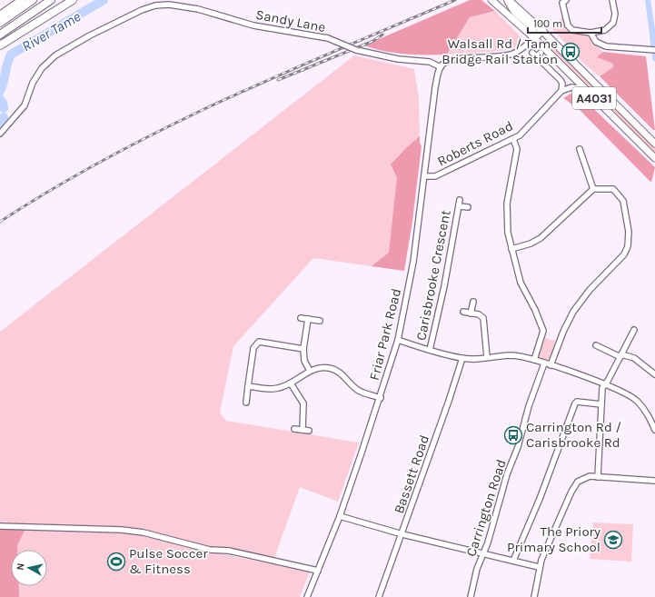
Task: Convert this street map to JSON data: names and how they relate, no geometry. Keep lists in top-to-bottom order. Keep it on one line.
{"streets":{"main road":["A4031"],"street":["Sandy Lane","Roberts Road","Carisbrooke Crescent","Friar Park Road","Bassett Road","Carrington Road"]},"crossings":[["Sandy Lane","Friar Park Road"],["Roberts Road","Friar Park Road"]],"water":["River Tame"],"places":{"bus stop":["Walsall Rd / Tame Bridge Rail Station","Carrington Rd / Carisbrooke Rd"],"school or university":["The Priory Primary School"],"sports":["Pulse Soccer & Fitness"]},"scale_bar":"100 m","north":"left"}
